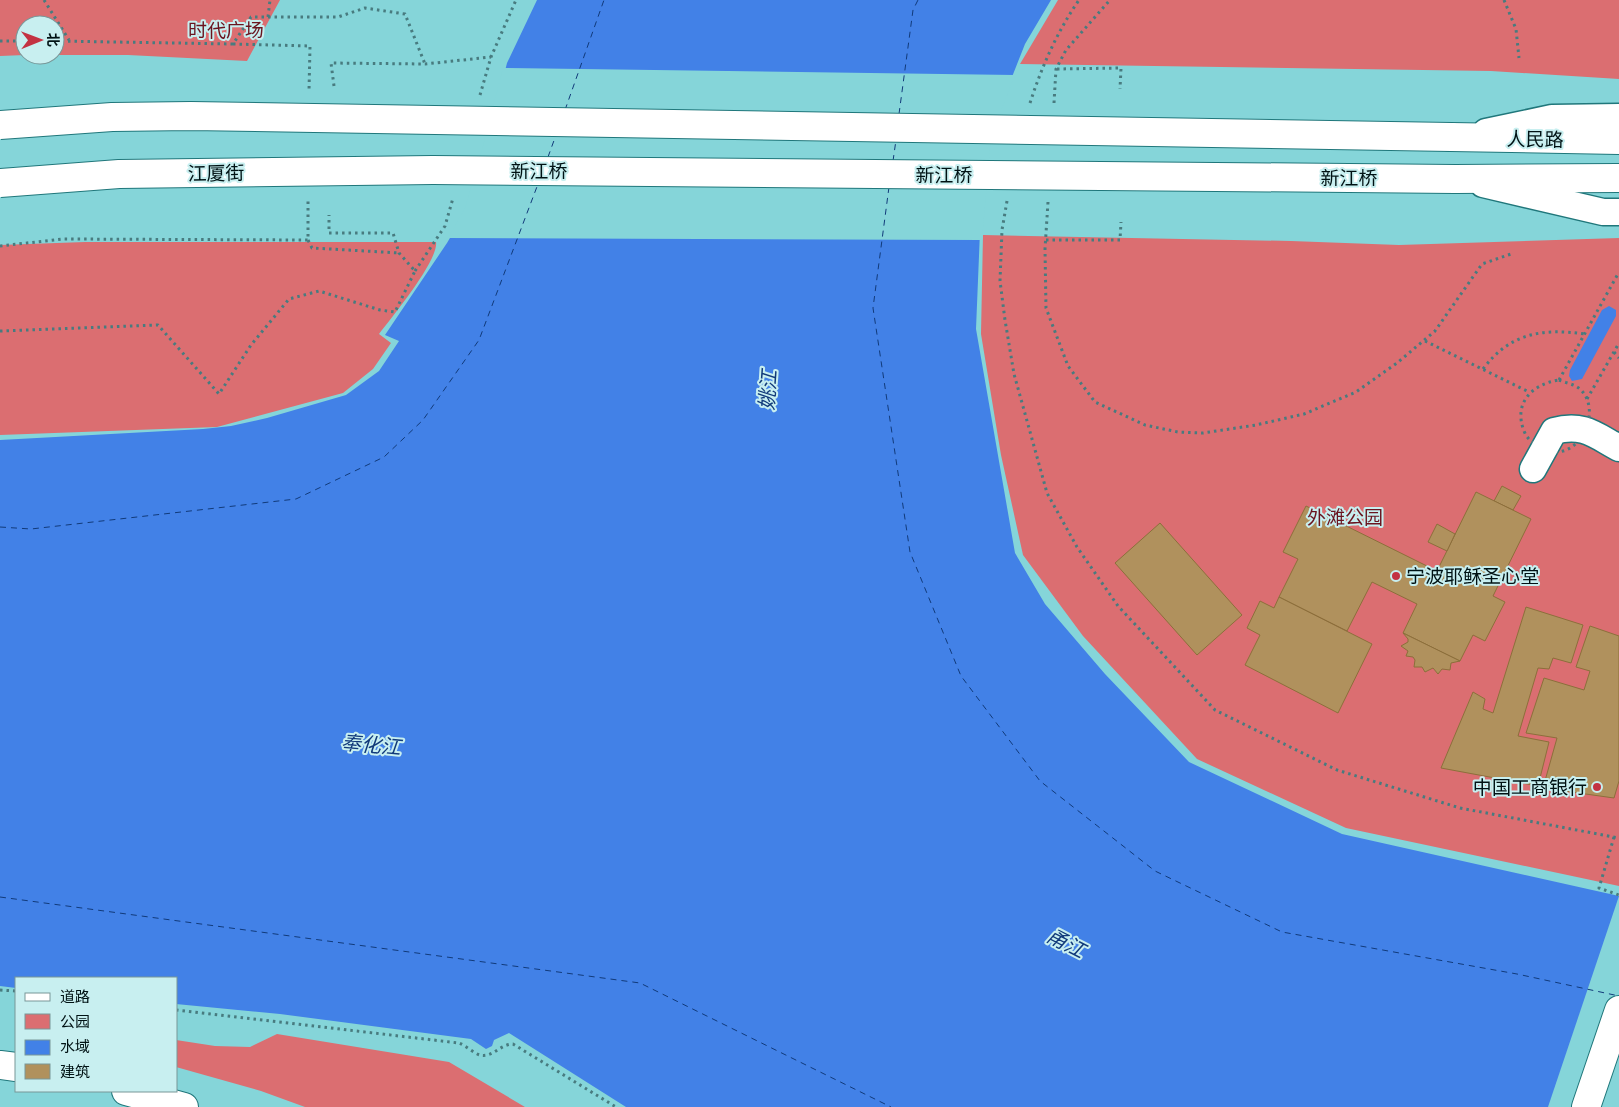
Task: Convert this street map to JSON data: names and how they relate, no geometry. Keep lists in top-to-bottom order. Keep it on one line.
{"streets":{"main road":["人民路","新江桥","江厦街"]},"crossings":[["人民路","新江桥"],["新江桥","江厦街"]],"water":["姚江","奉化江","甬江"],"parks":["时代广场","外滩公园"],"places":["宁波耶稣圣心堂","中国工商银行"],"legend":["道路","公园","水域","建筑"],"north":"right"}
